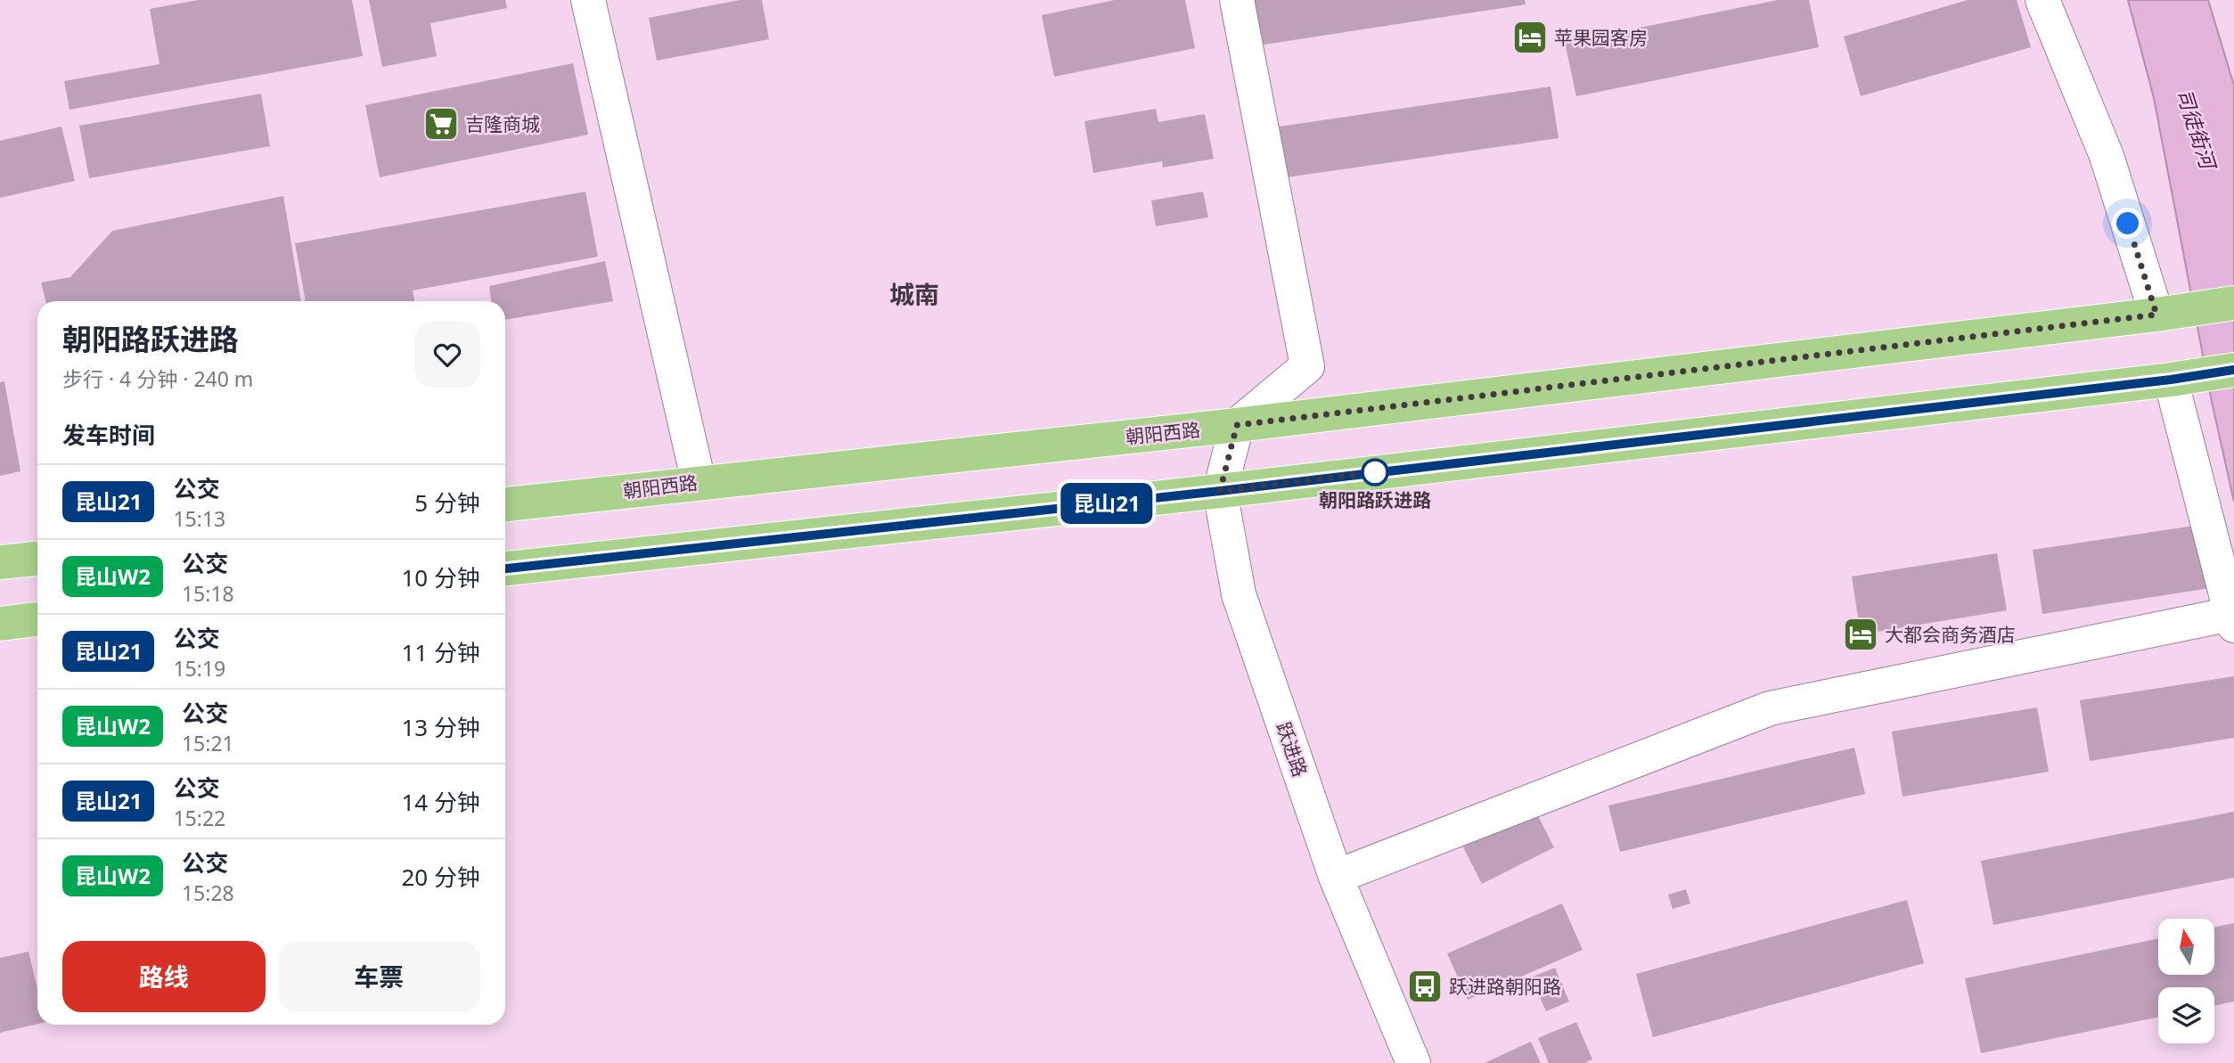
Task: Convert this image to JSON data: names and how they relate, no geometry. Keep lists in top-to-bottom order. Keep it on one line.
{"streets":{"main road":["朝阳西路"],"street":["跃进路"]},"crossings":[["朝阳西路","跃进路"]],"districts":["城南"],"water":["司徒街河"],"places":{"hotel":["苹果园客房","大都会商务酒店"],"supermarket":["吉隆商城"],"other":["朝阳路跃进路"],"bus stop":["跃进路朝阳路"]},"lines":["bus line 昆山21"],"north":"top","page":{"on_map":"昆山21","heading":[["朝阳路跃进路","步行 · 4 分钟 · 240 m"],"发车时间"],"list":[{"mark":"昆山21","name":"公交","note":"15:13","value":"5 分钟"},{"mark":"昆山W2","name":"公交","note":"15:18","value":"10 分钟"},{"mark":"昆山21","name":"公交","note":"15:19","value":"11 分钟"},{"mark":"昆山W2","name":"公交","note":"15:21","value":"13 分钟"},{"mark":"昆山21","name":"公交","note":"15:22","value":"14 分钟"},{"mark":"昆山W2","name":"公交","note":"15:28","value":"20 分钟"}],"buttons":["路线","车票"]}}
